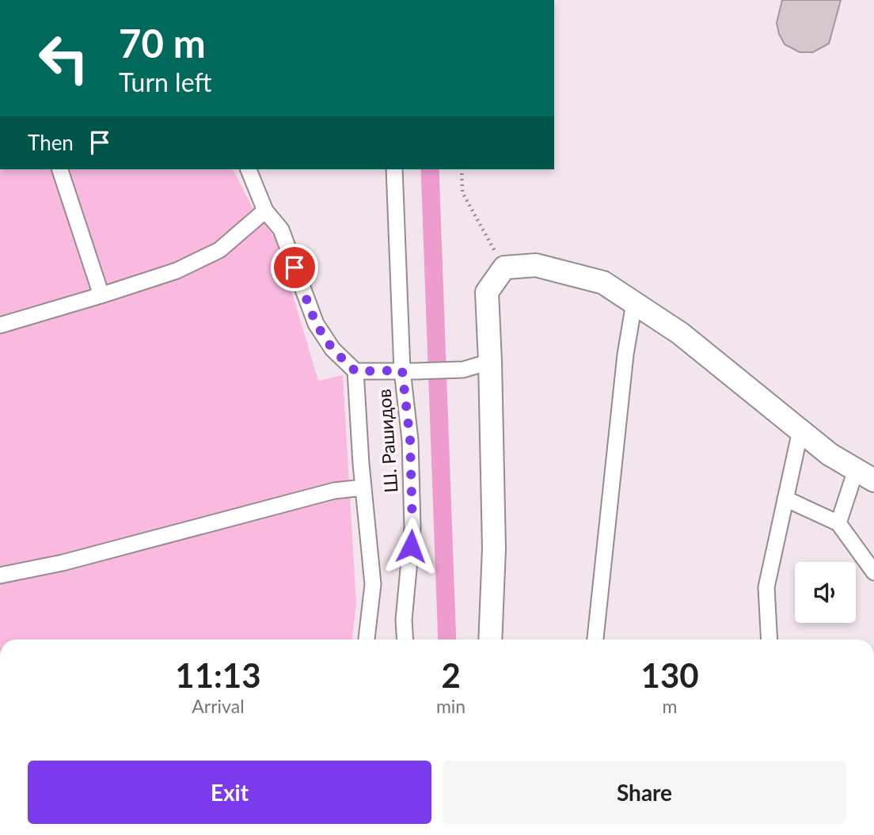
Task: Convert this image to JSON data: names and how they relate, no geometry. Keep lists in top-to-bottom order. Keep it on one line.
{"streets":{"street":["Ш. Рашидов"]},"page":{"turn":["70 m","Turn left"],"then":"Then","eta":["11:13","Arrival","2","min","130","m"],"buttons":["Exit","Share"]}}
